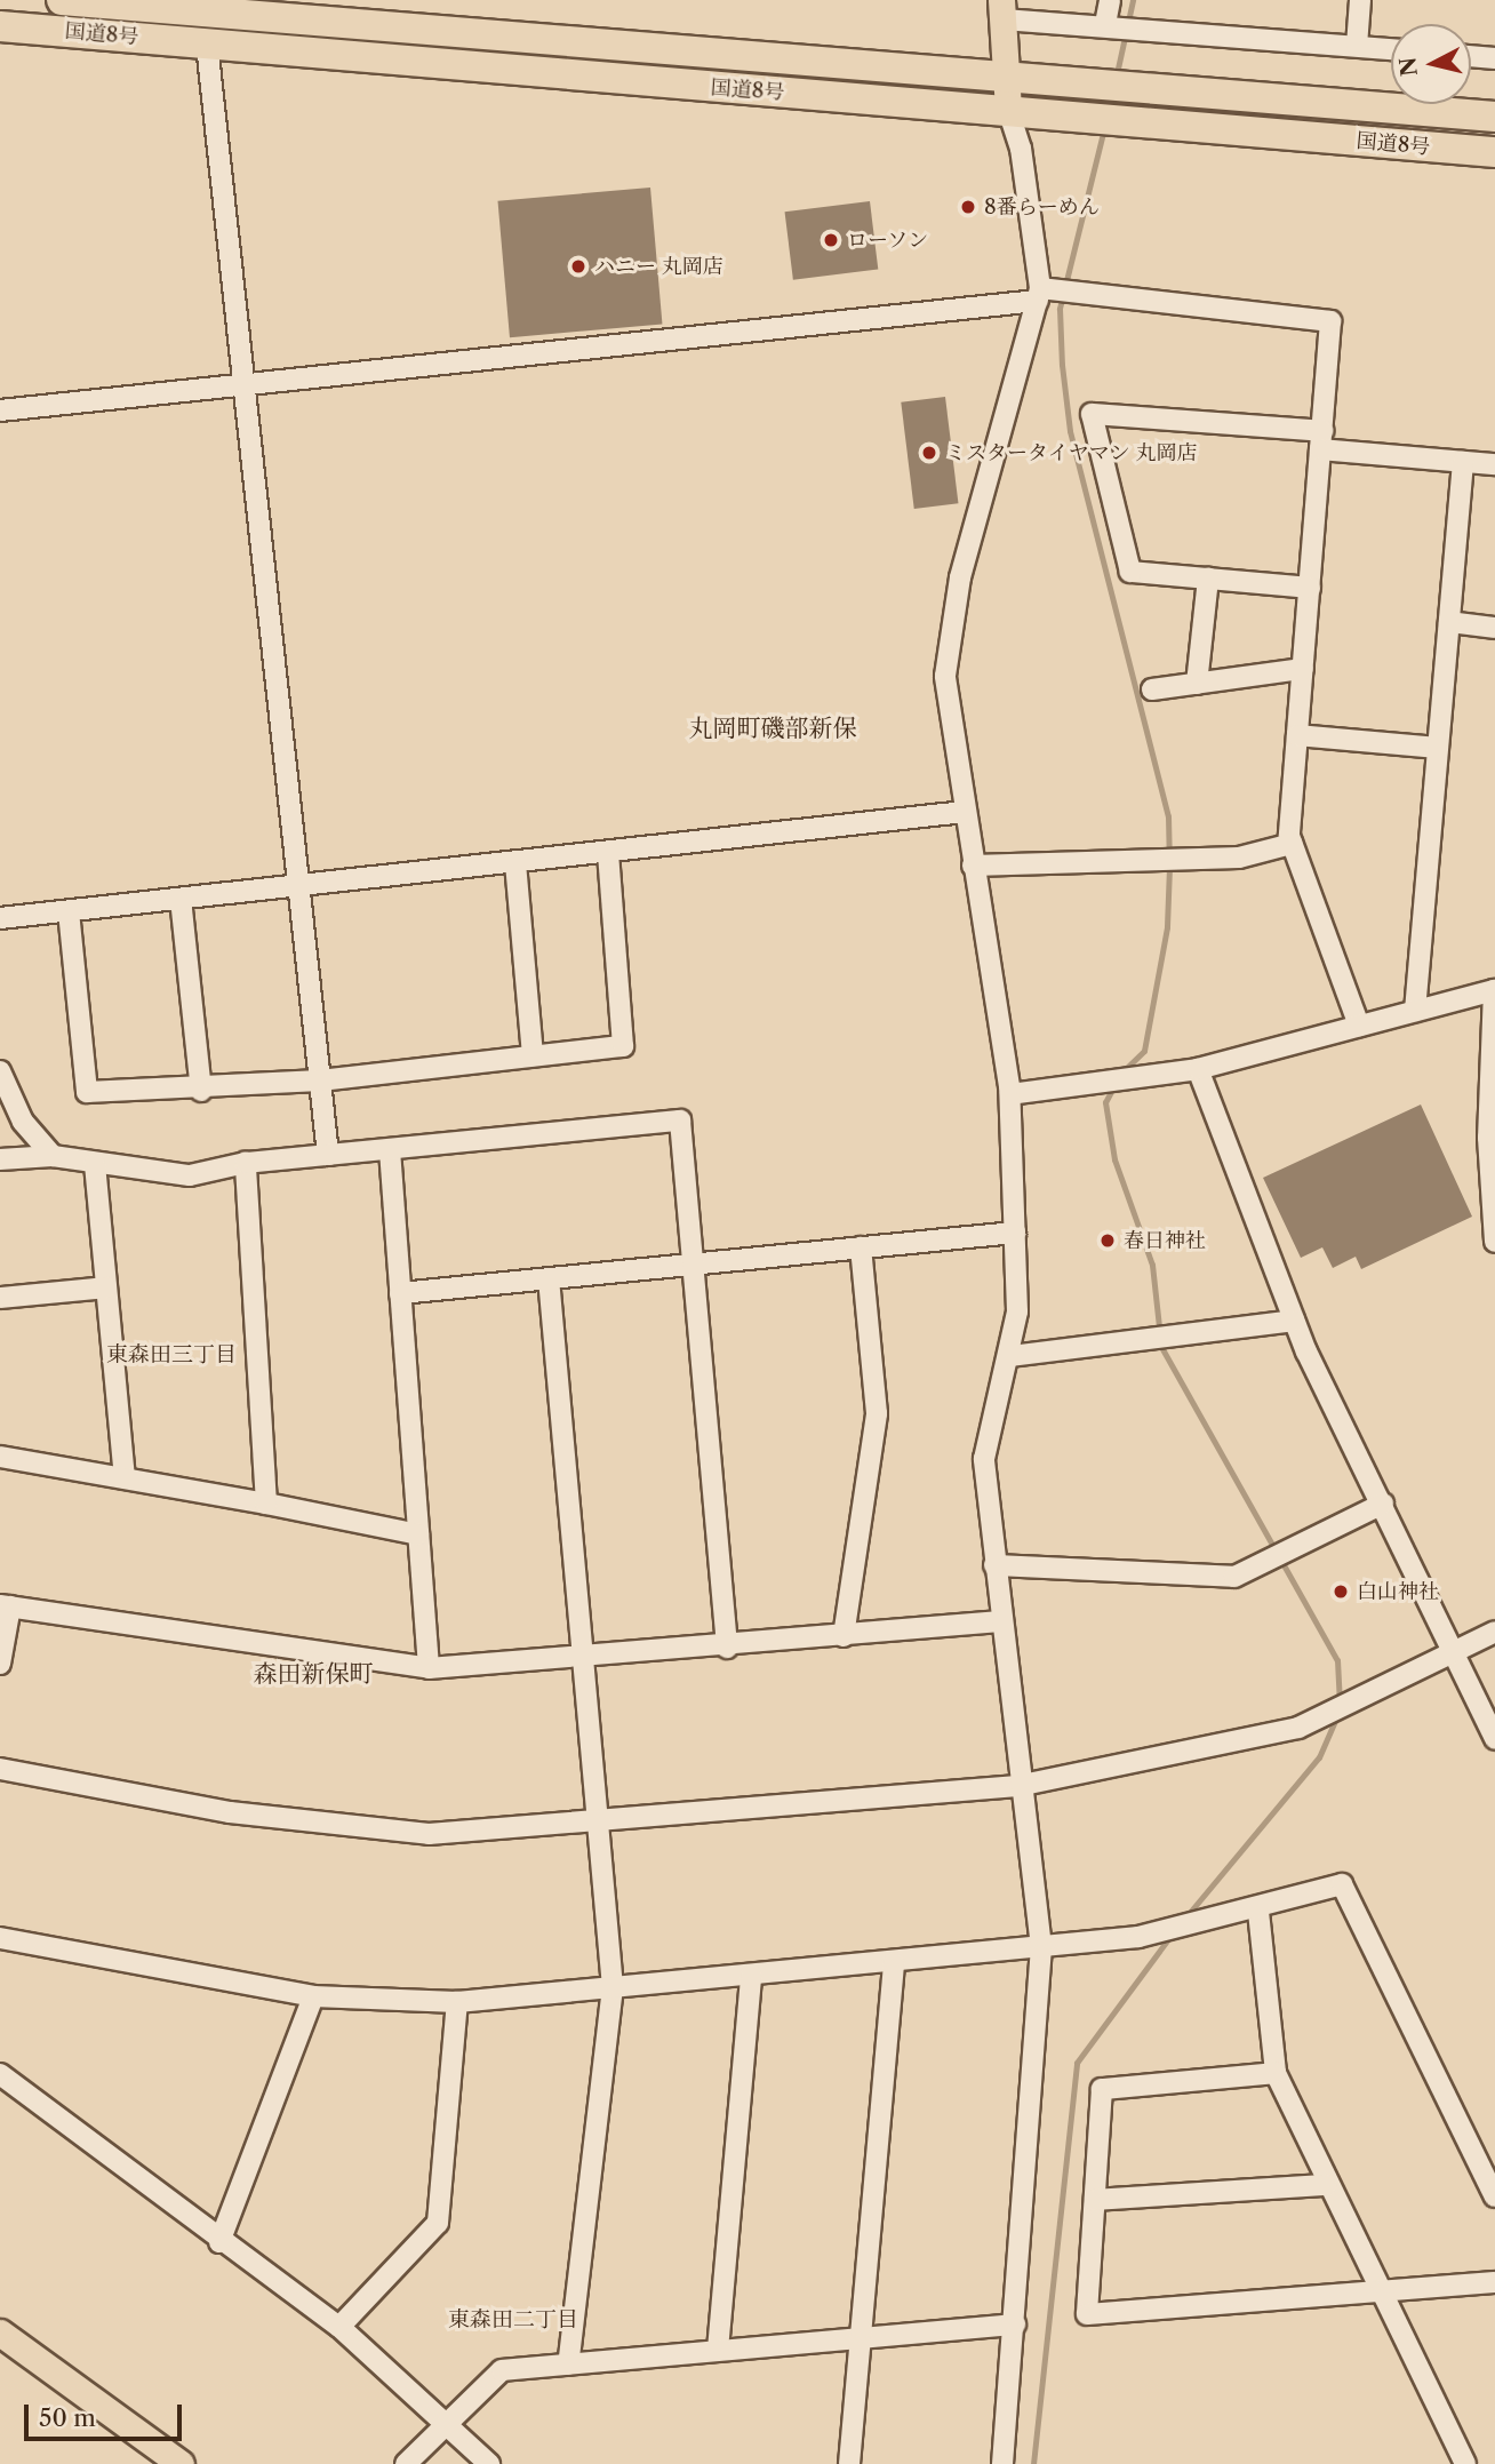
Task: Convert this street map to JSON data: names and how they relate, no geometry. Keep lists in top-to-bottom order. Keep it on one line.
{"streets":{"highway":["国道8号"]},"districts":["丸岡町磯部新保","東森田三丁目","森田新保町","東森田二丁目"],"places":["8番らーめん","ローソン","ハニー 丸岡店","ミスタータイヤマン 丸岡店","春日神社","白山神社"],"scale_bar":"50 m","north":"left"}
